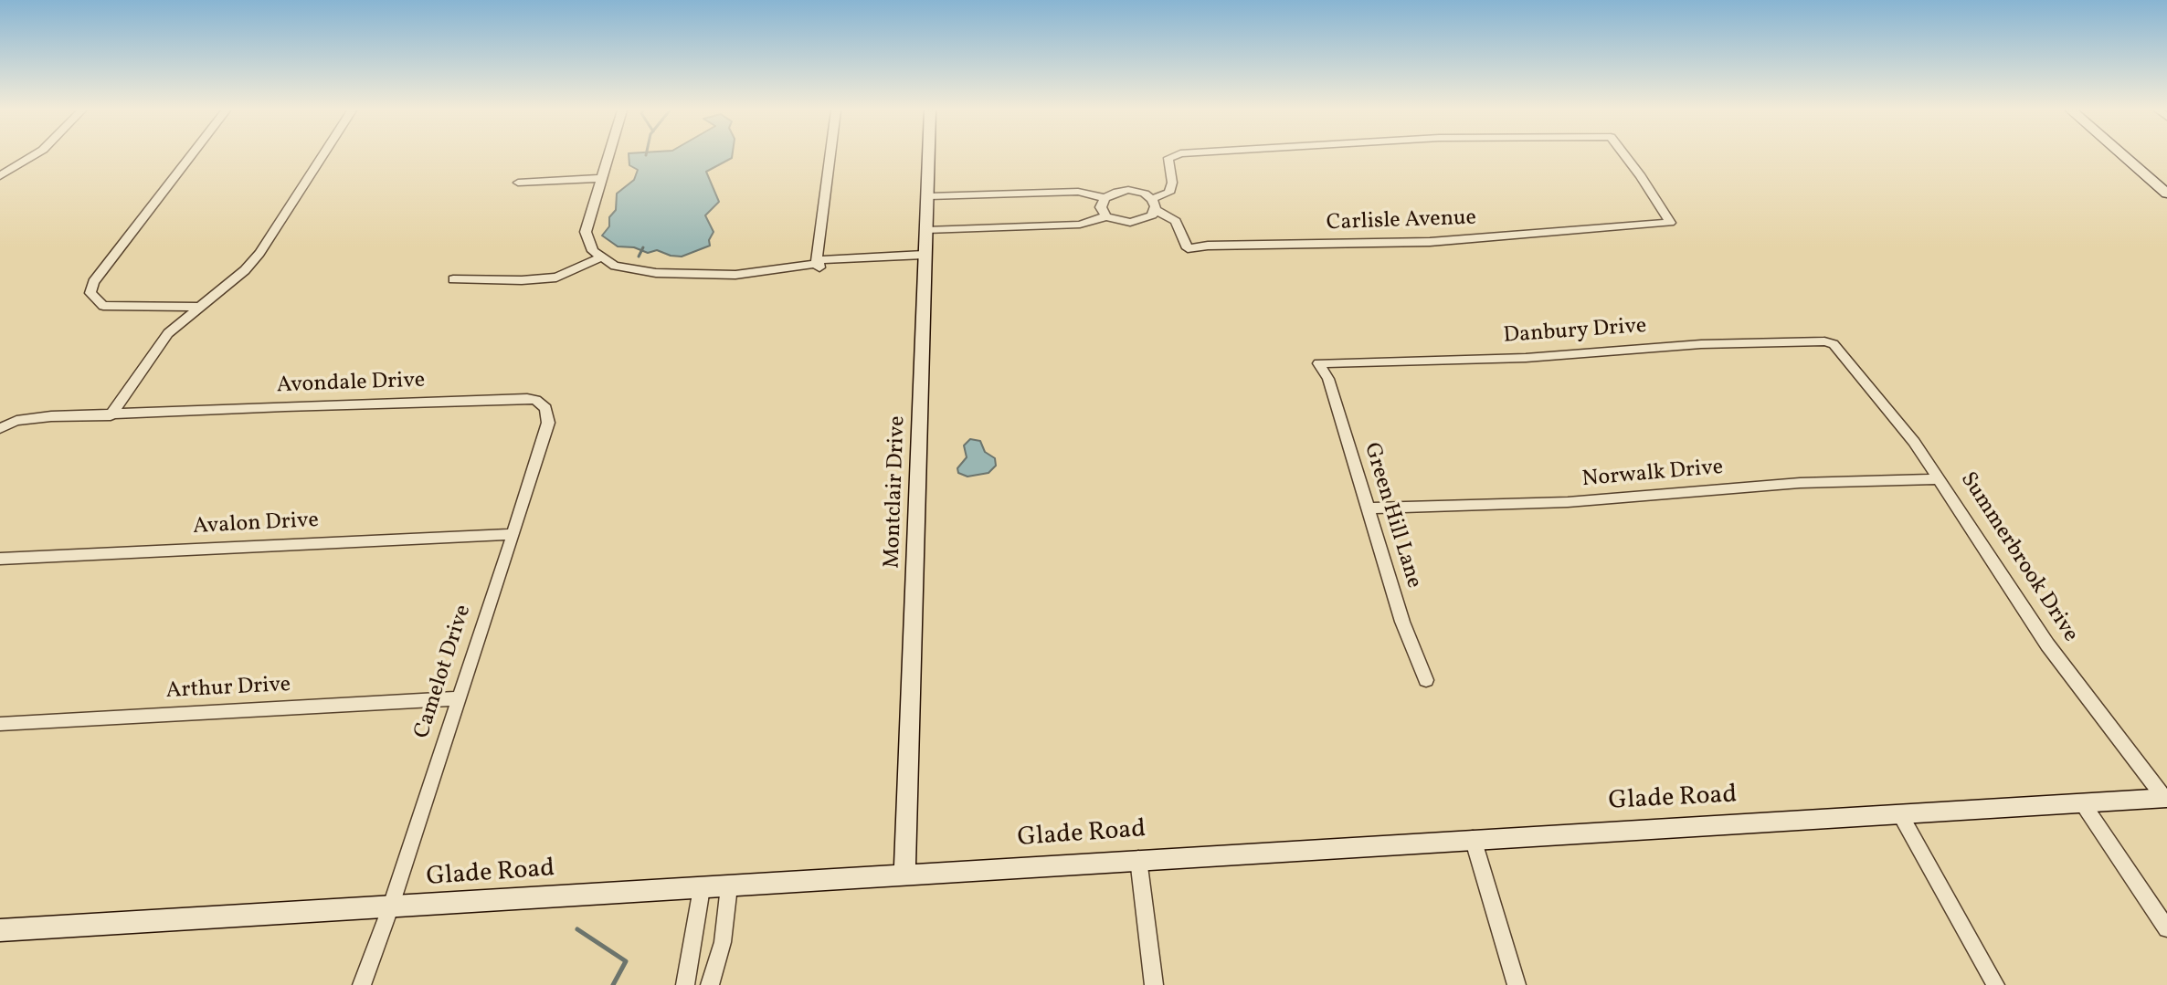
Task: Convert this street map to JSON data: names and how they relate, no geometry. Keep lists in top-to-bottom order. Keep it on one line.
{"streets":{"main road":["Montclair Drive","Glade Road"],"street":["Carlisle Avenue","Danbury Drive","Avondale Drive","Norwalk Drive","Green Hill Lane","Avalon Drive","Summerbrook Drive","Camelot Drive","Arthur Drive"]},"crossings":[["Danbury Drive","Green Hill Lane"],["Danbury Drive","Summerbrook Drive"],["Avondale Drive","Camelot Drive"],["Norwalk Drive","Green Hill Lane"],["Norwalk Drive","Summerbrook Drive"],["Montclair Drive","Glade Road"],["Avalon Drive","Camelot Drive"],["Summerbrook Drive","Glade Road"],["Camelot Drive","Arthur Drive"],["Camelot Drive","Glade Road"]]}
